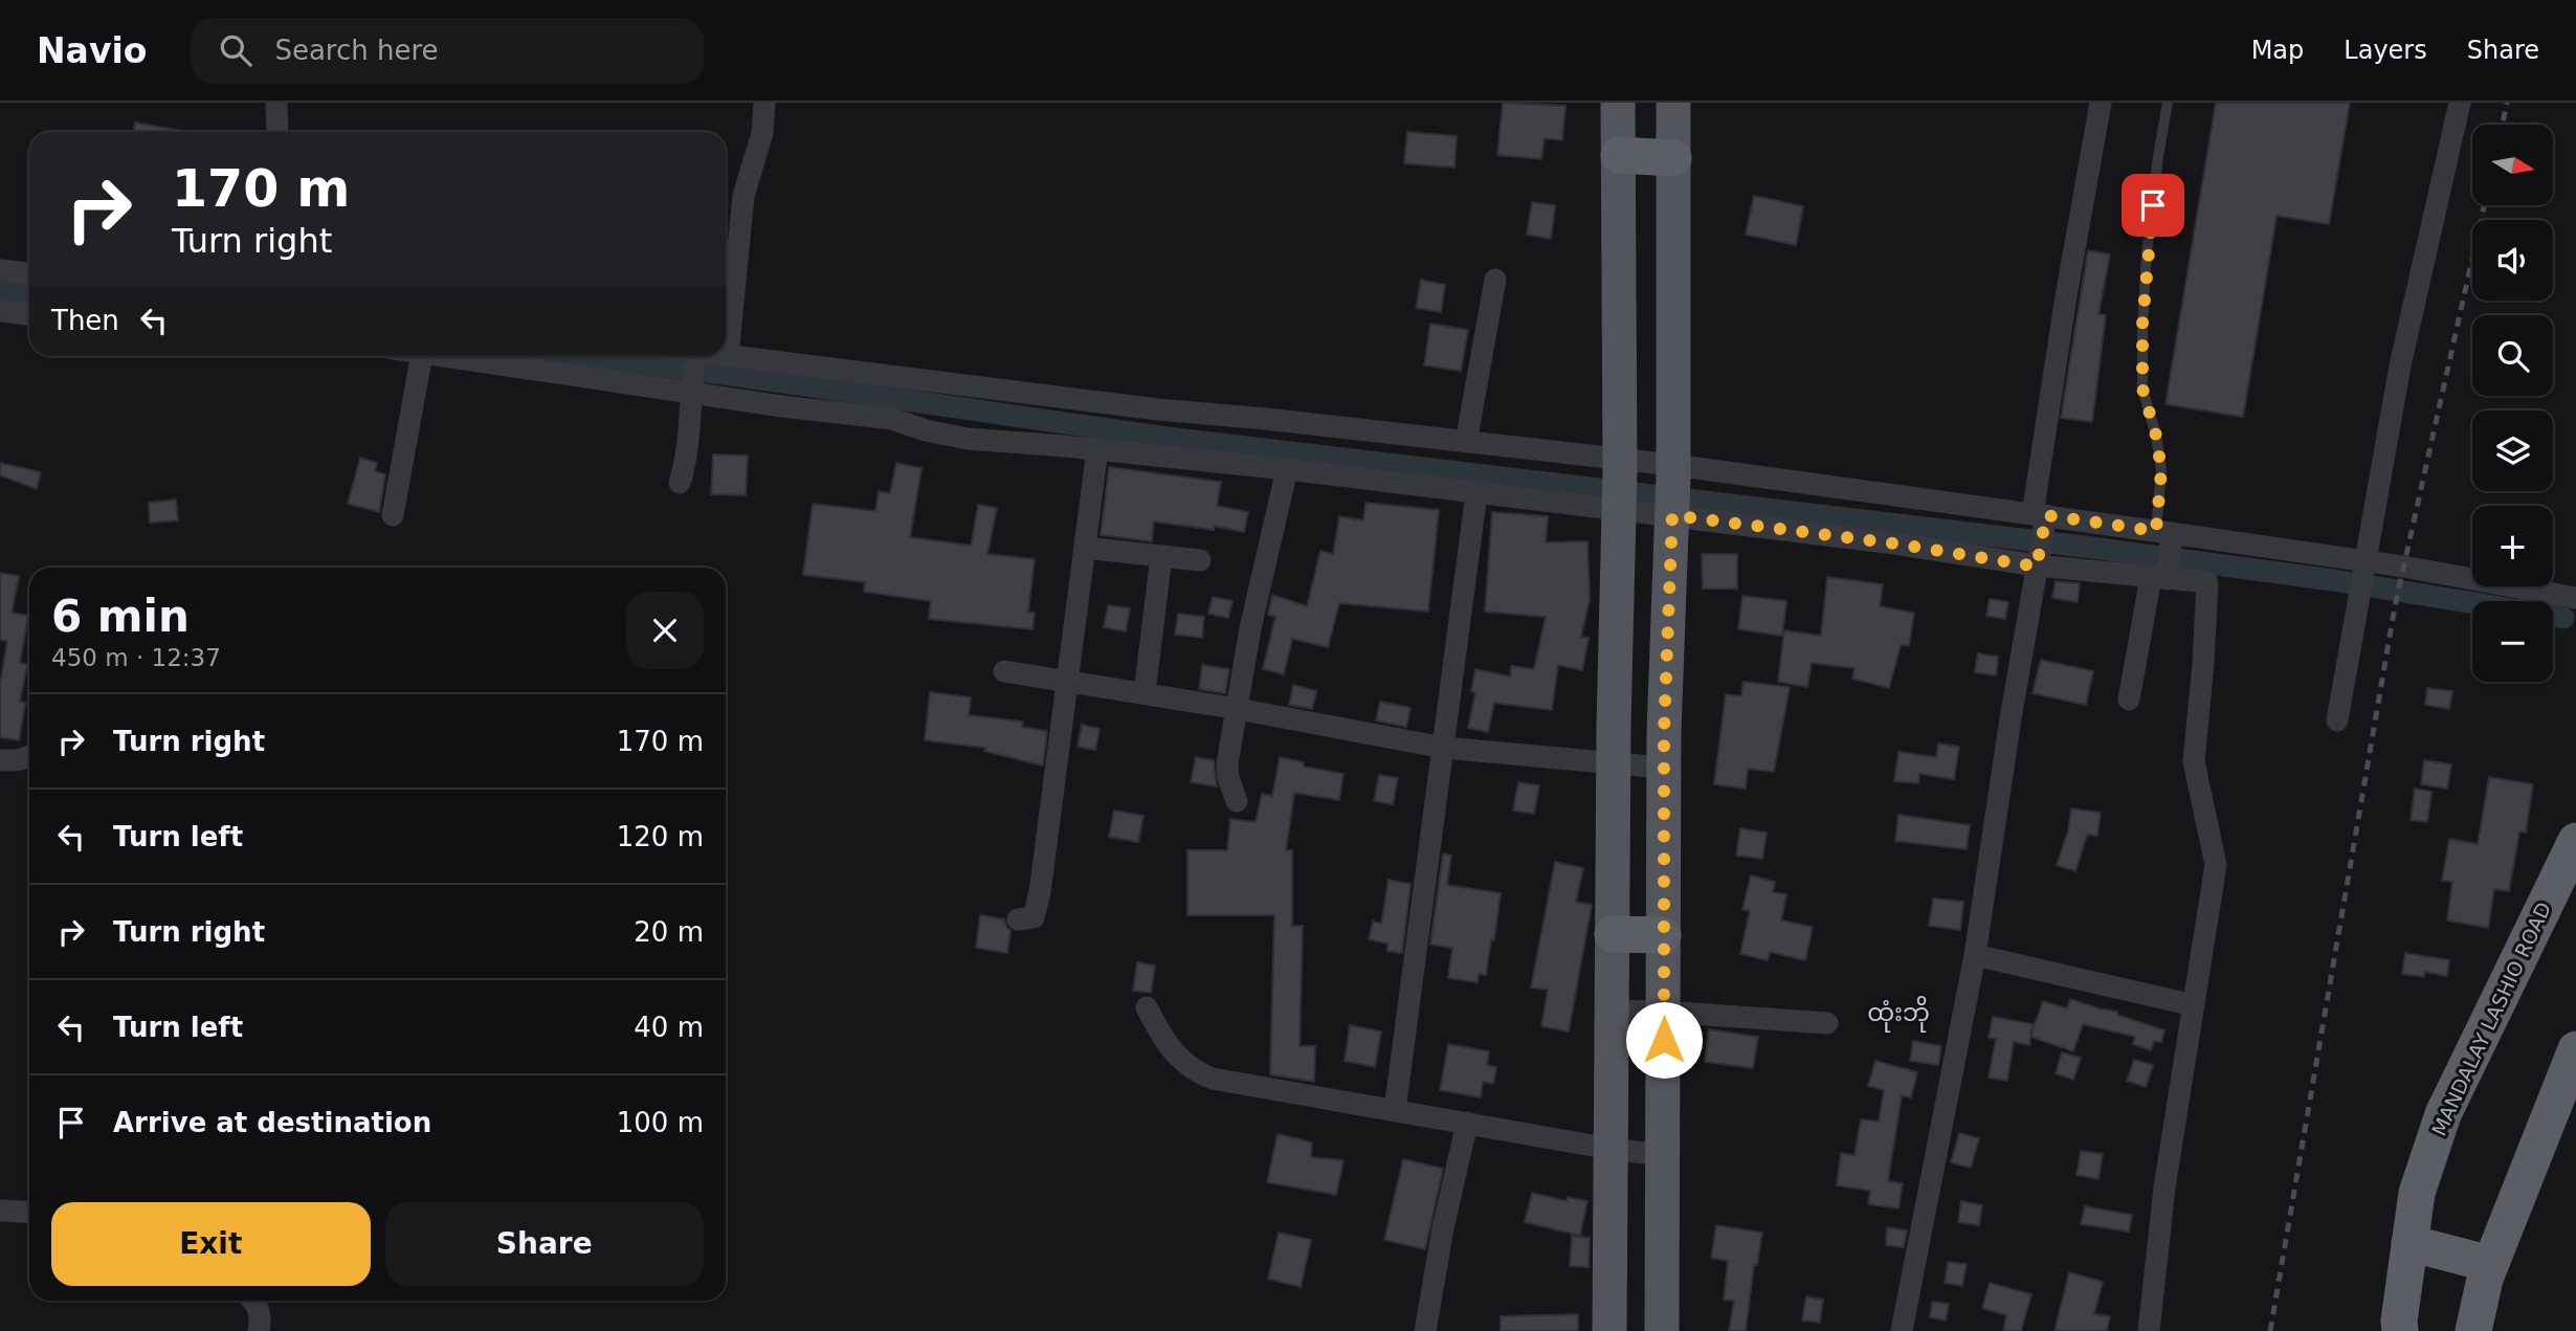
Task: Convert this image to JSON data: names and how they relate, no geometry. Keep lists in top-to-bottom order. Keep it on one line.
{"streets":{"highway":["MANDALAY LASHIO ROAD"]},"districts":["ထုံးဘို"],"north":"right","page":{"header":"Navio","search":"Search here","nav":["Map","Layers","Share"],"map_buttons":["+","−"],"turn":["170 m","Turn right"],"then":"Then","heading":["6 min","450 m · 12:37"],"list":[{"name":"Turn right","value":"170 m"},{"name":"Turn left","value":"120 m"},{"name":"Turn right","value":"20 m"},{"name":"Turn left","value":"40 m"},{"name":"Arrive at destination","value":"100 m"}],"buttons":["Exit","Share"]}}
